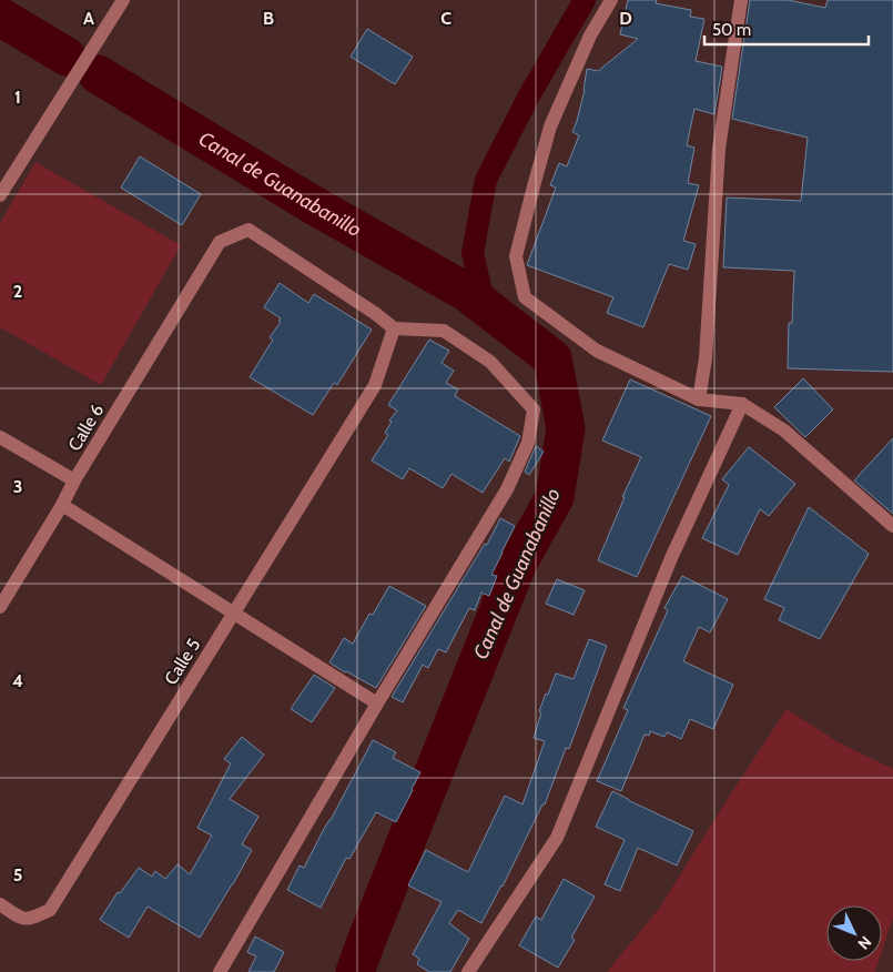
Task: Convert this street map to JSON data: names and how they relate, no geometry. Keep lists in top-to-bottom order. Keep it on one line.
{"streets":{"street":["Calle 6","Calle 5"]},"crossings":[["Calle 6","Calle 5"]],"water":["Canal de Guanabanillo"],"scale_bar":"50 m","north":"bottom right","grid":{"columns":["A","B","C","D"],"rows":["1","2","3","4","5"]}}
